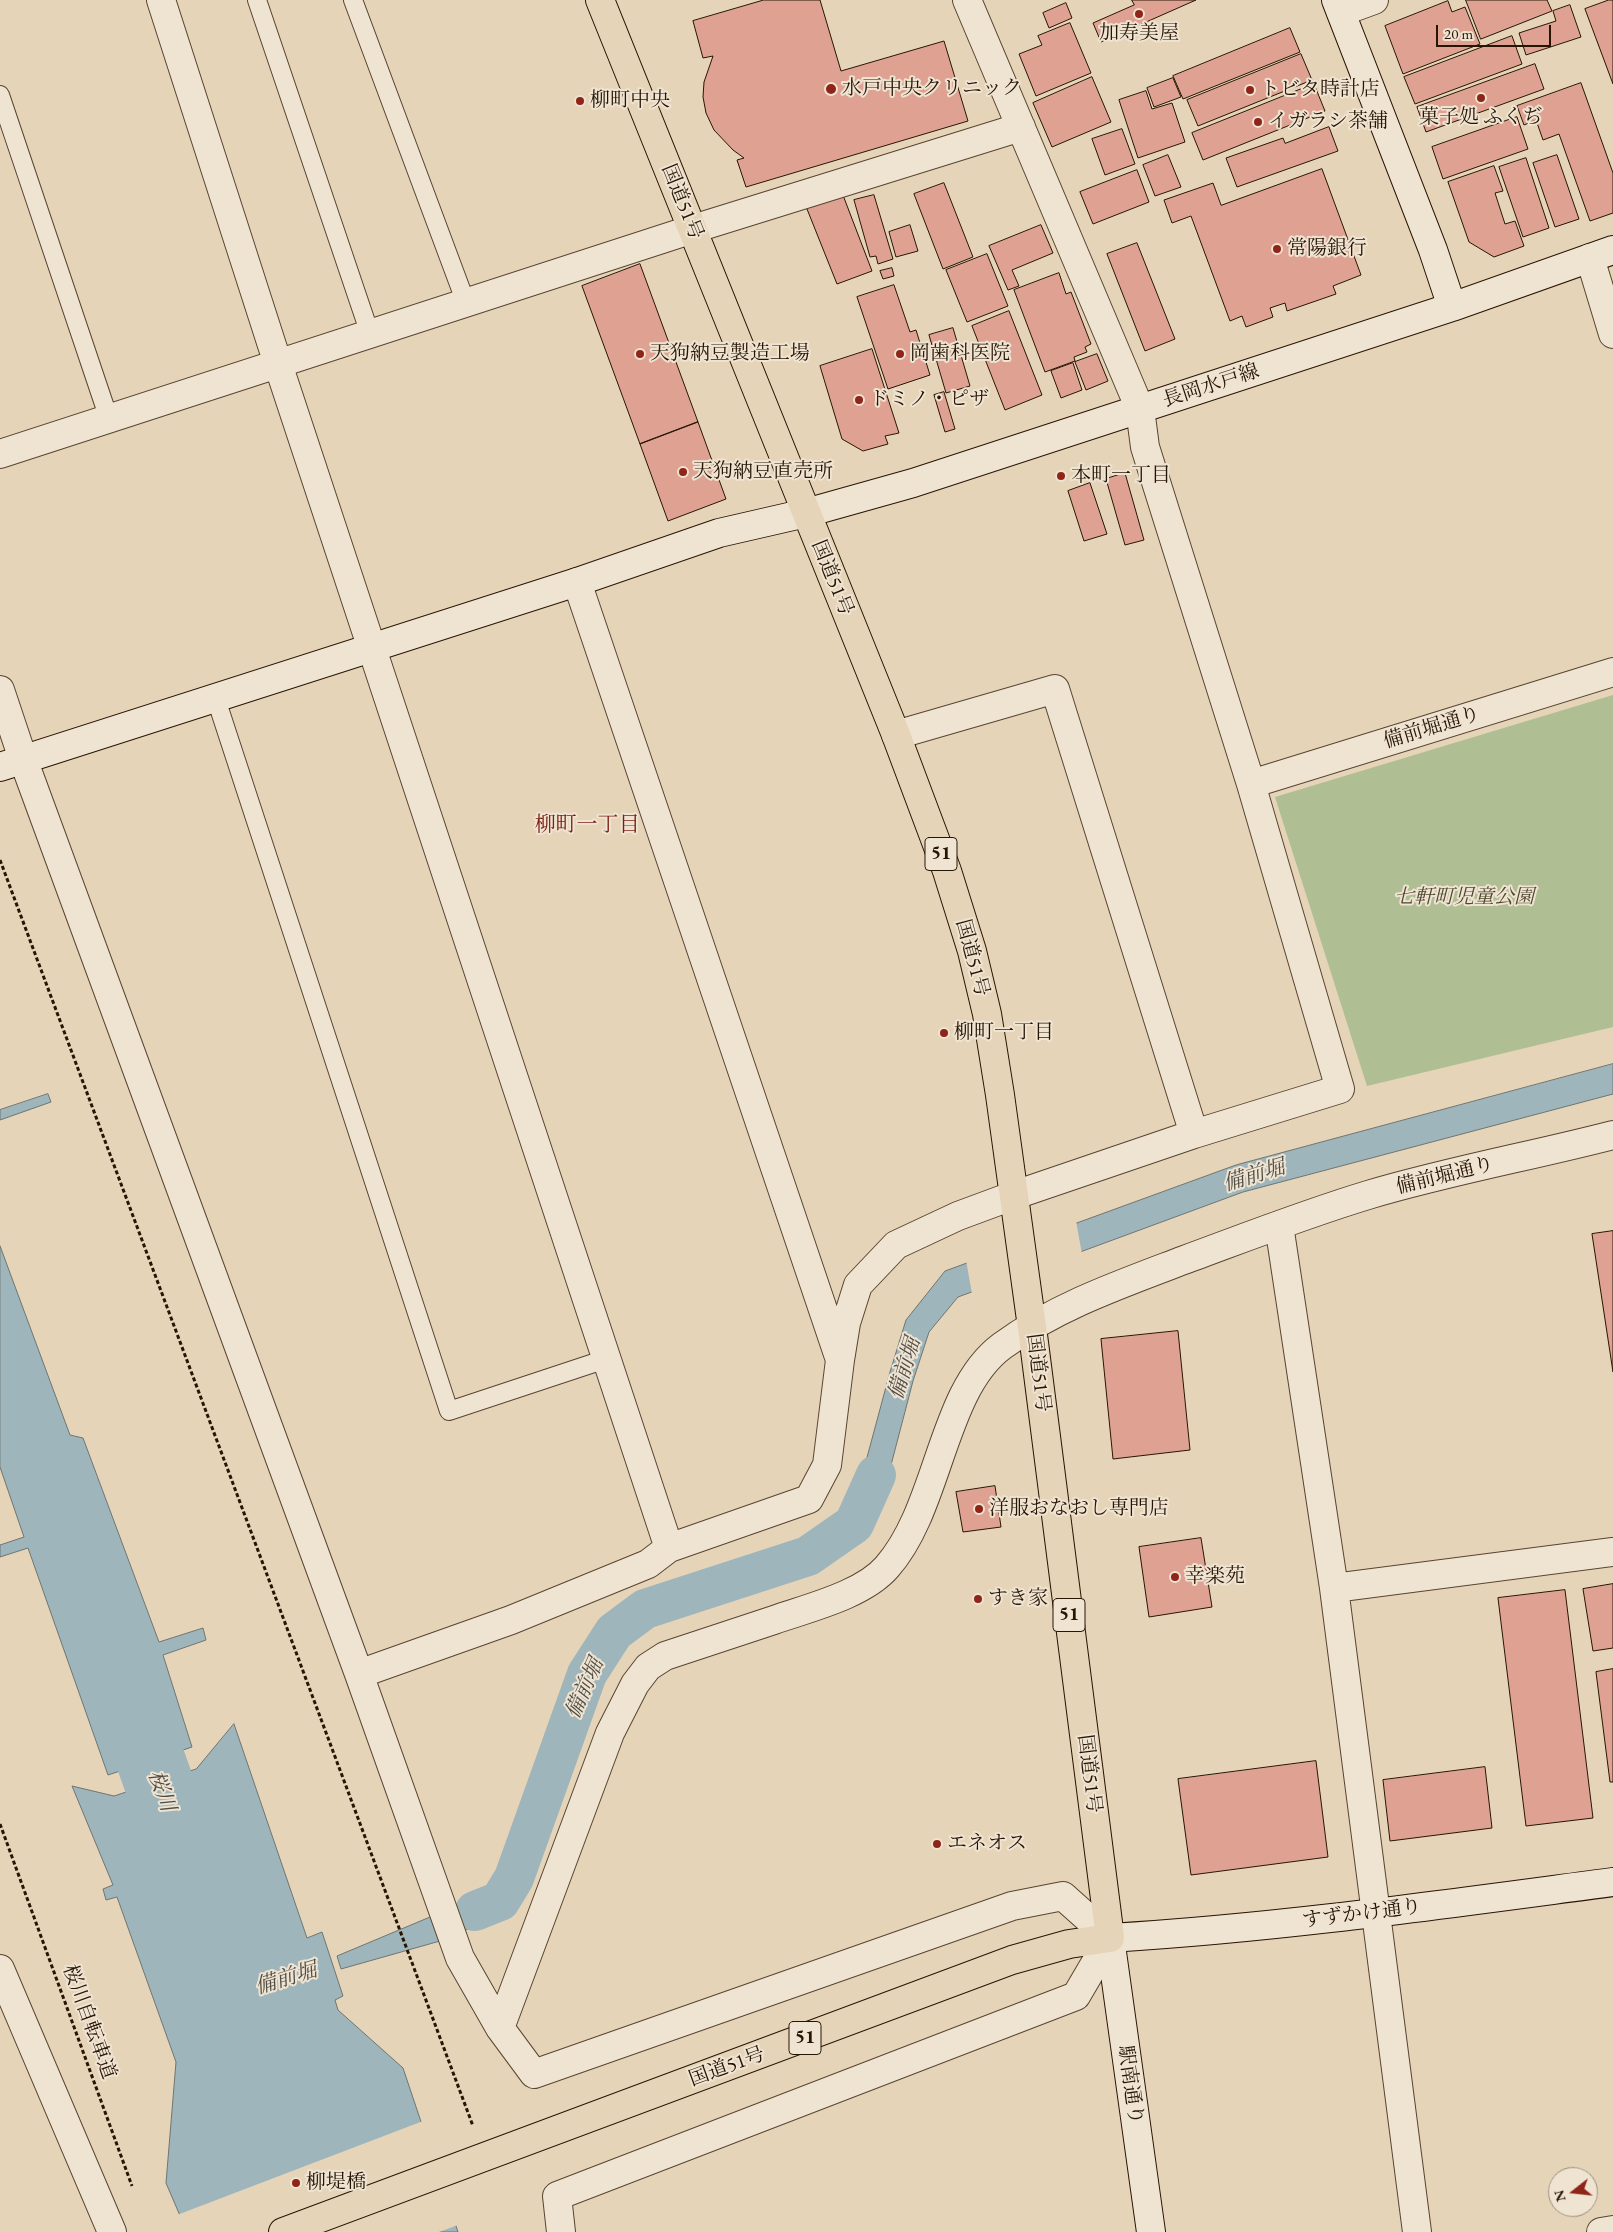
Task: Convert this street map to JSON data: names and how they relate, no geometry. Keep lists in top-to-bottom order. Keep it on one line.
{"streets":{"highway":["国道51号","51"],"street":["長岡水戸線","備前堀通り","すずかけ通り","駅南通り"],"path":["桜川自転車道"]},"crossings":[["国道51号","長岡水戸線"],["国道51号","備前堀通り"],["国道51号","すずかけ通り"],["国道51号","駅南通り"],["すずかけ通り","駅南通り"]],"districts":["柳町一丁目"],"water":["備前堀","桜川"],"parks":["七軒町児童公園"],"places":["加寿美屋","水戸中央クリニック","トビタ時計店","菓子処 ふくぢ","柳町中央","イガラシ茶舗","常陽銀行","天狗納豆製造工場","岡歯科医院","ドミノ・ピザ","天狗納豆直売所","本町一丁目","柳町一丁目","洋服おなおし専門店","幸楽苑","すき家","エネオス","柳堤橋"],"scale_bar":"20 m","north":"left"}
